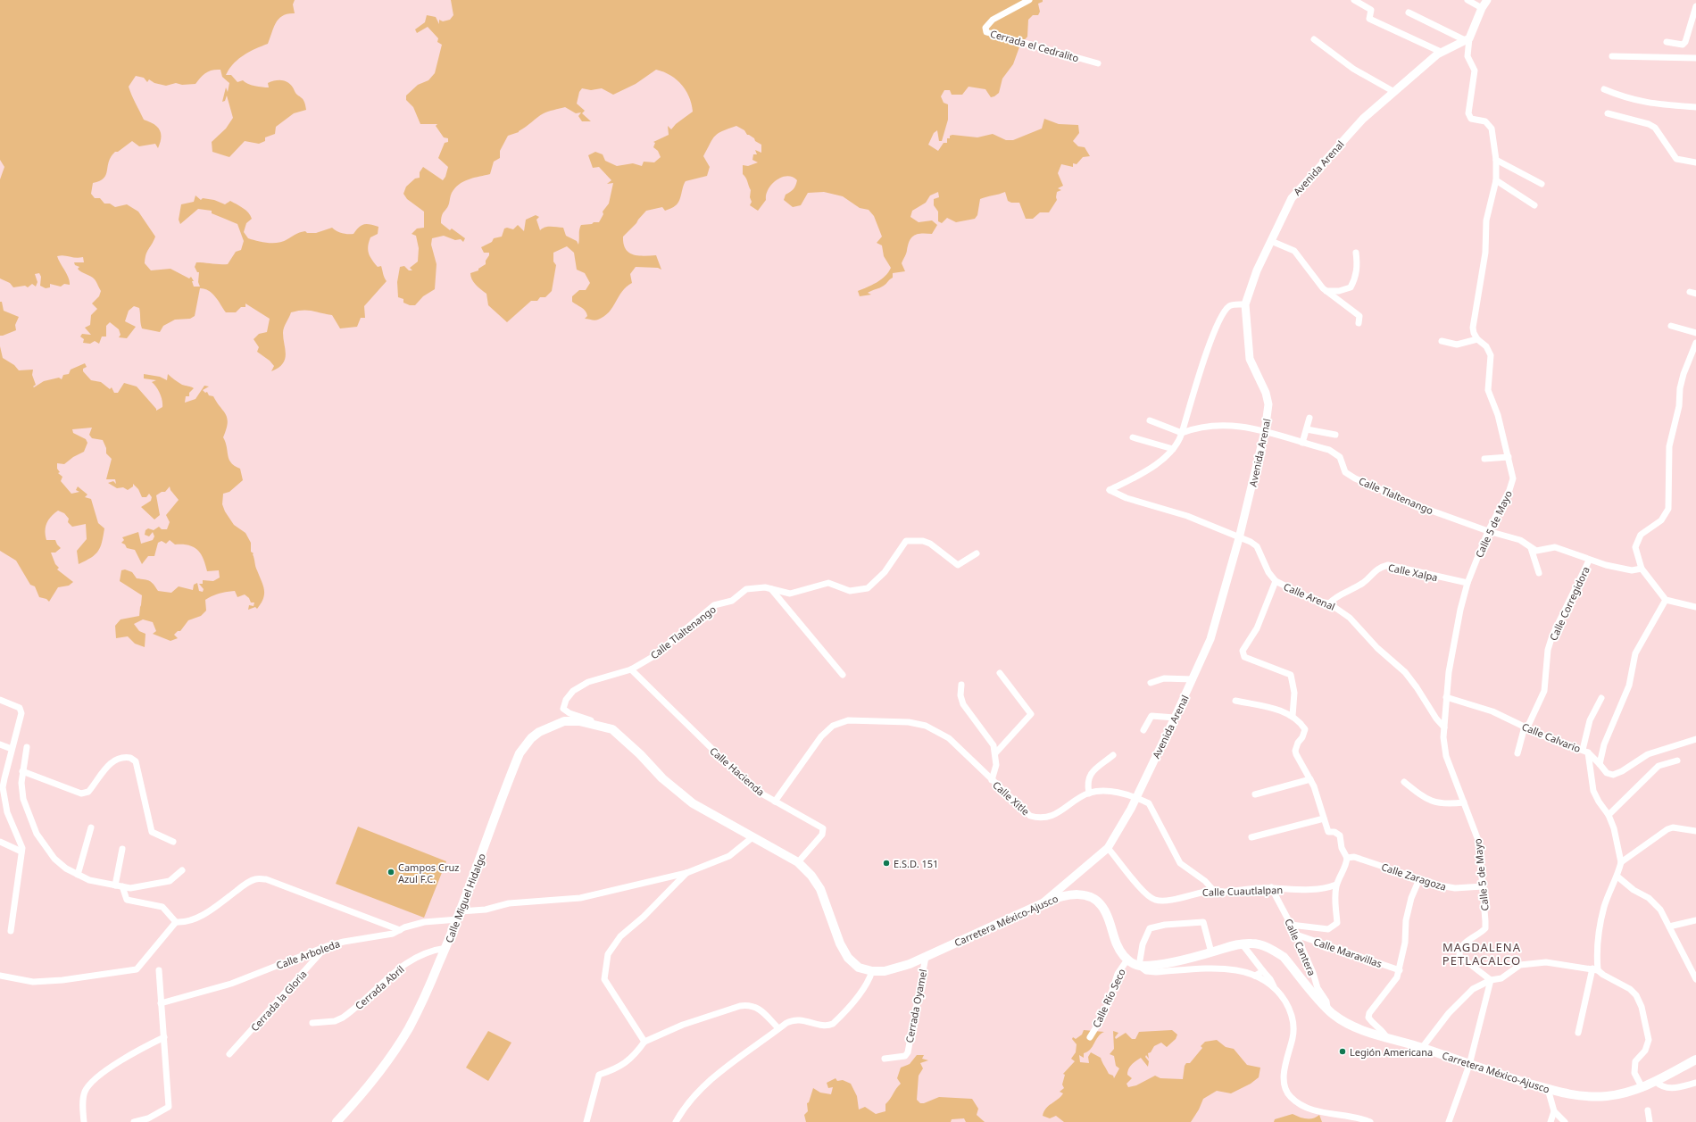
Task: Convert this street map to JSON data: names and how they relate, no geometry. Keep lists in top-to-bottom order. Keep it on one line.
{"streets":{"main road":["Calle Miguel Hidalgo","Carretera México-Ajusco"],"street":["Cerrada el Cedralito","Avenida Arenal","Calle Tlaltenango","Calle 5 de Mayo","Calle Xalpa","Calle Arenal","Calle Corregidora","Calle Calvario","Calle Hacienda","Calle Xitle","Calle Zaragoza","Calle Cuautlalpan","Calle Cantera","Calle Maravillas","Calle Arboleda","Cerrada Abril","Calle Río Seco","Cerrada la Gloria","Cerrada Oyamel"]},"crossings":[["Avenida Arenal","Calle Tlaltenango"],["Avenida Arenal","Calle Arenal"],["Avenida Arenal","Calle Xitle"],["Avenida Arenal","Calle Cuautlalpan"],["Avenida Arenal","Carretera México-Ajusco"],["Calle Tlaltenango","Calle 5 de Mayo"],["Calle Tlaltenango","Calle Hacienda"],["Calle Tlaltenango","Calle Miguel Hidalgo"],["Calle Tlaltenango","Carretera México-Ajusco"],["Calle 5 de Mayo","Calle Xalpa"],["Calle 5 de Mayo","Calle Arenal"],["Calle 5 de Mayo","Calle Calvario"],["Calle 5 de Mayo","Calle Zaragoza"],["Calle Xalpa","Calle Arenal"],["Calle Corregidora","Calle Calvario"],["Calle Hacienda","Calle Xitle"],["Calle Hacienda","Carretera México-Ajusco"],["Calle Xitle","Calle Cuautlalpan"],["Calle Cuautlalpan","Calle Cantera"],["Calle Miguel Hidalgo","Carretera México-Ajusco"],["Calle Miguel Hidalgo","Calle Arboleda"],["Calle Miguel Hidalgo","Cerrada Abril"],["Carretera México-Ajusco","Calle Cantera"],["Carretera México-Ajusco","Calle Río Seco"],["Carretera México-Ajusco","Cerrada Oyamel"],["Calle Cantera","Calle Maravillas"],["Calle Arboleda","Cerrada la Gloria"]],"districts":["MAGDALENA PETLACALCO"],"places":["E.S.D. 151","Campos Cruz Azul F.C.","Legión Americana"]}
